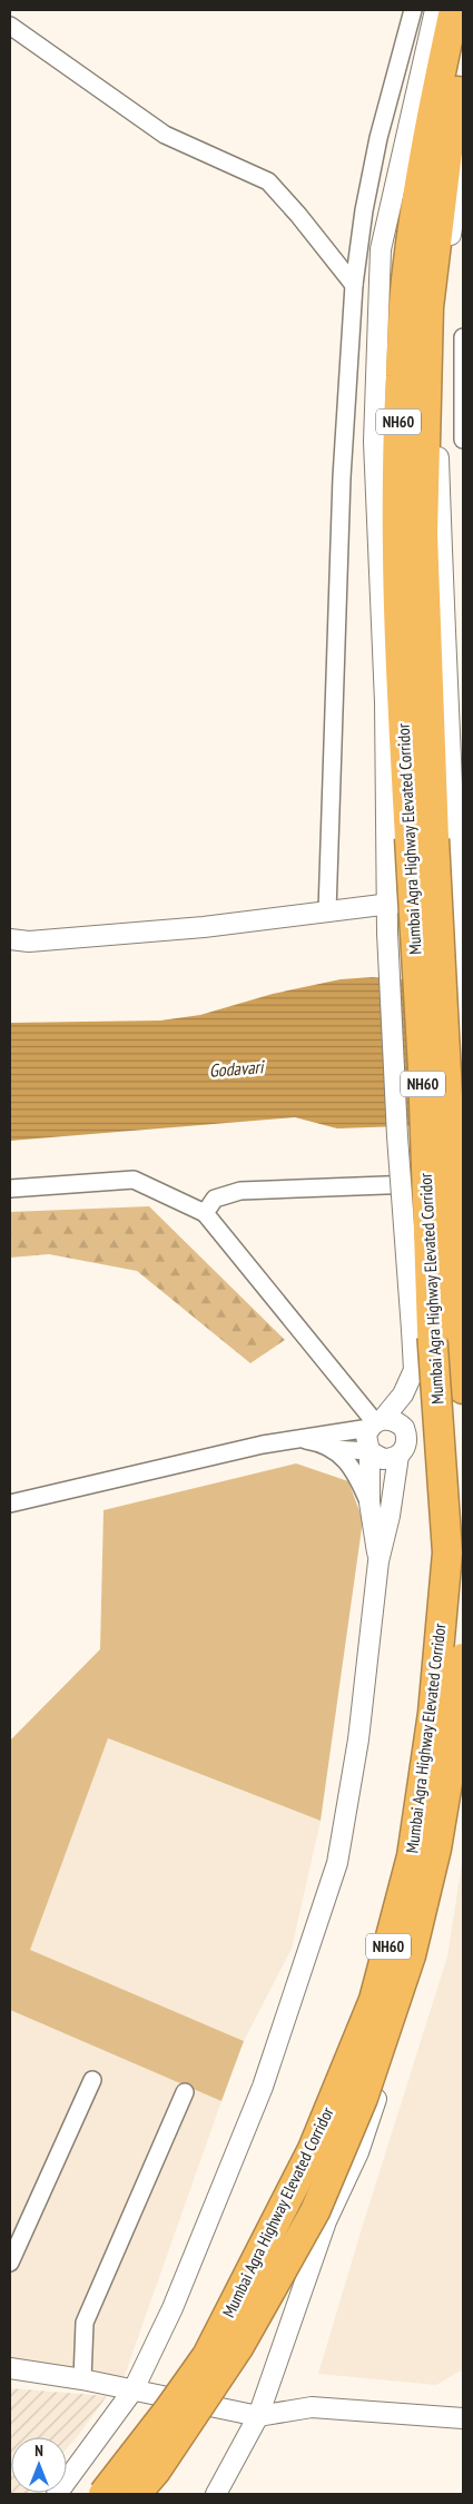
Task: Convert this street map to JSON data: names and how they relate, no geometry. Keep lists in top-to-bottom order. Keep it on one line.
{"streets":{"highway":["NH60","Mumbai Agra Highway Elevated Corridor"]},"water":["Godavari"],"north":"top"}
